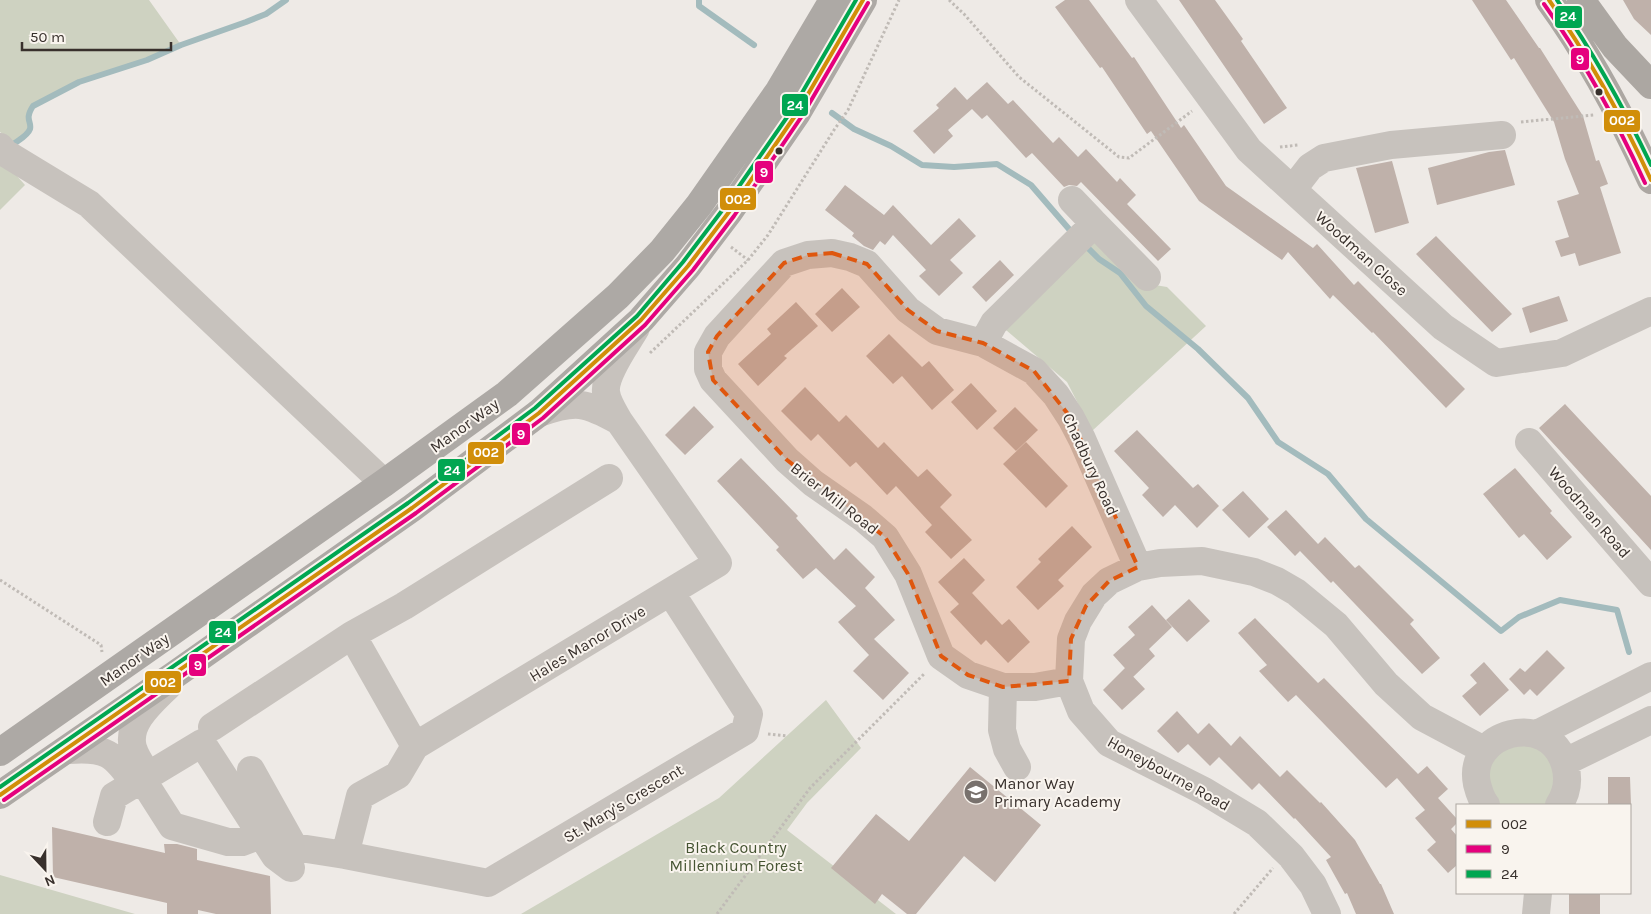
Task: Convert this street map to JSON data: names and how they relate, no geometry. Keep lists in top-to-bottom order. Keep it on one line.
{"streets":{"highway":["Manor Way"],"street":["Woodman Close","Chadbury Road","Brier Mill Road","Woodman Road","Hales Manor Drive","Honeybourne Road","St. Mary's Crescent"]},"crossings":[["Chadbury Road","Brier Mill Road"],["Chadbury Road","Honeybourne Road"],["Hales Manor Drive","St. Mary's Crescent"]],"parks":["Black Country Millennium Forest"],"places":{"school or university":["Manor Way Primary Academy"]},"lines":["transit line 002","transit line 24","transit line 9"],"legend":["002","9","24"],"scale_bar":"50 m","north":"bottom"}
